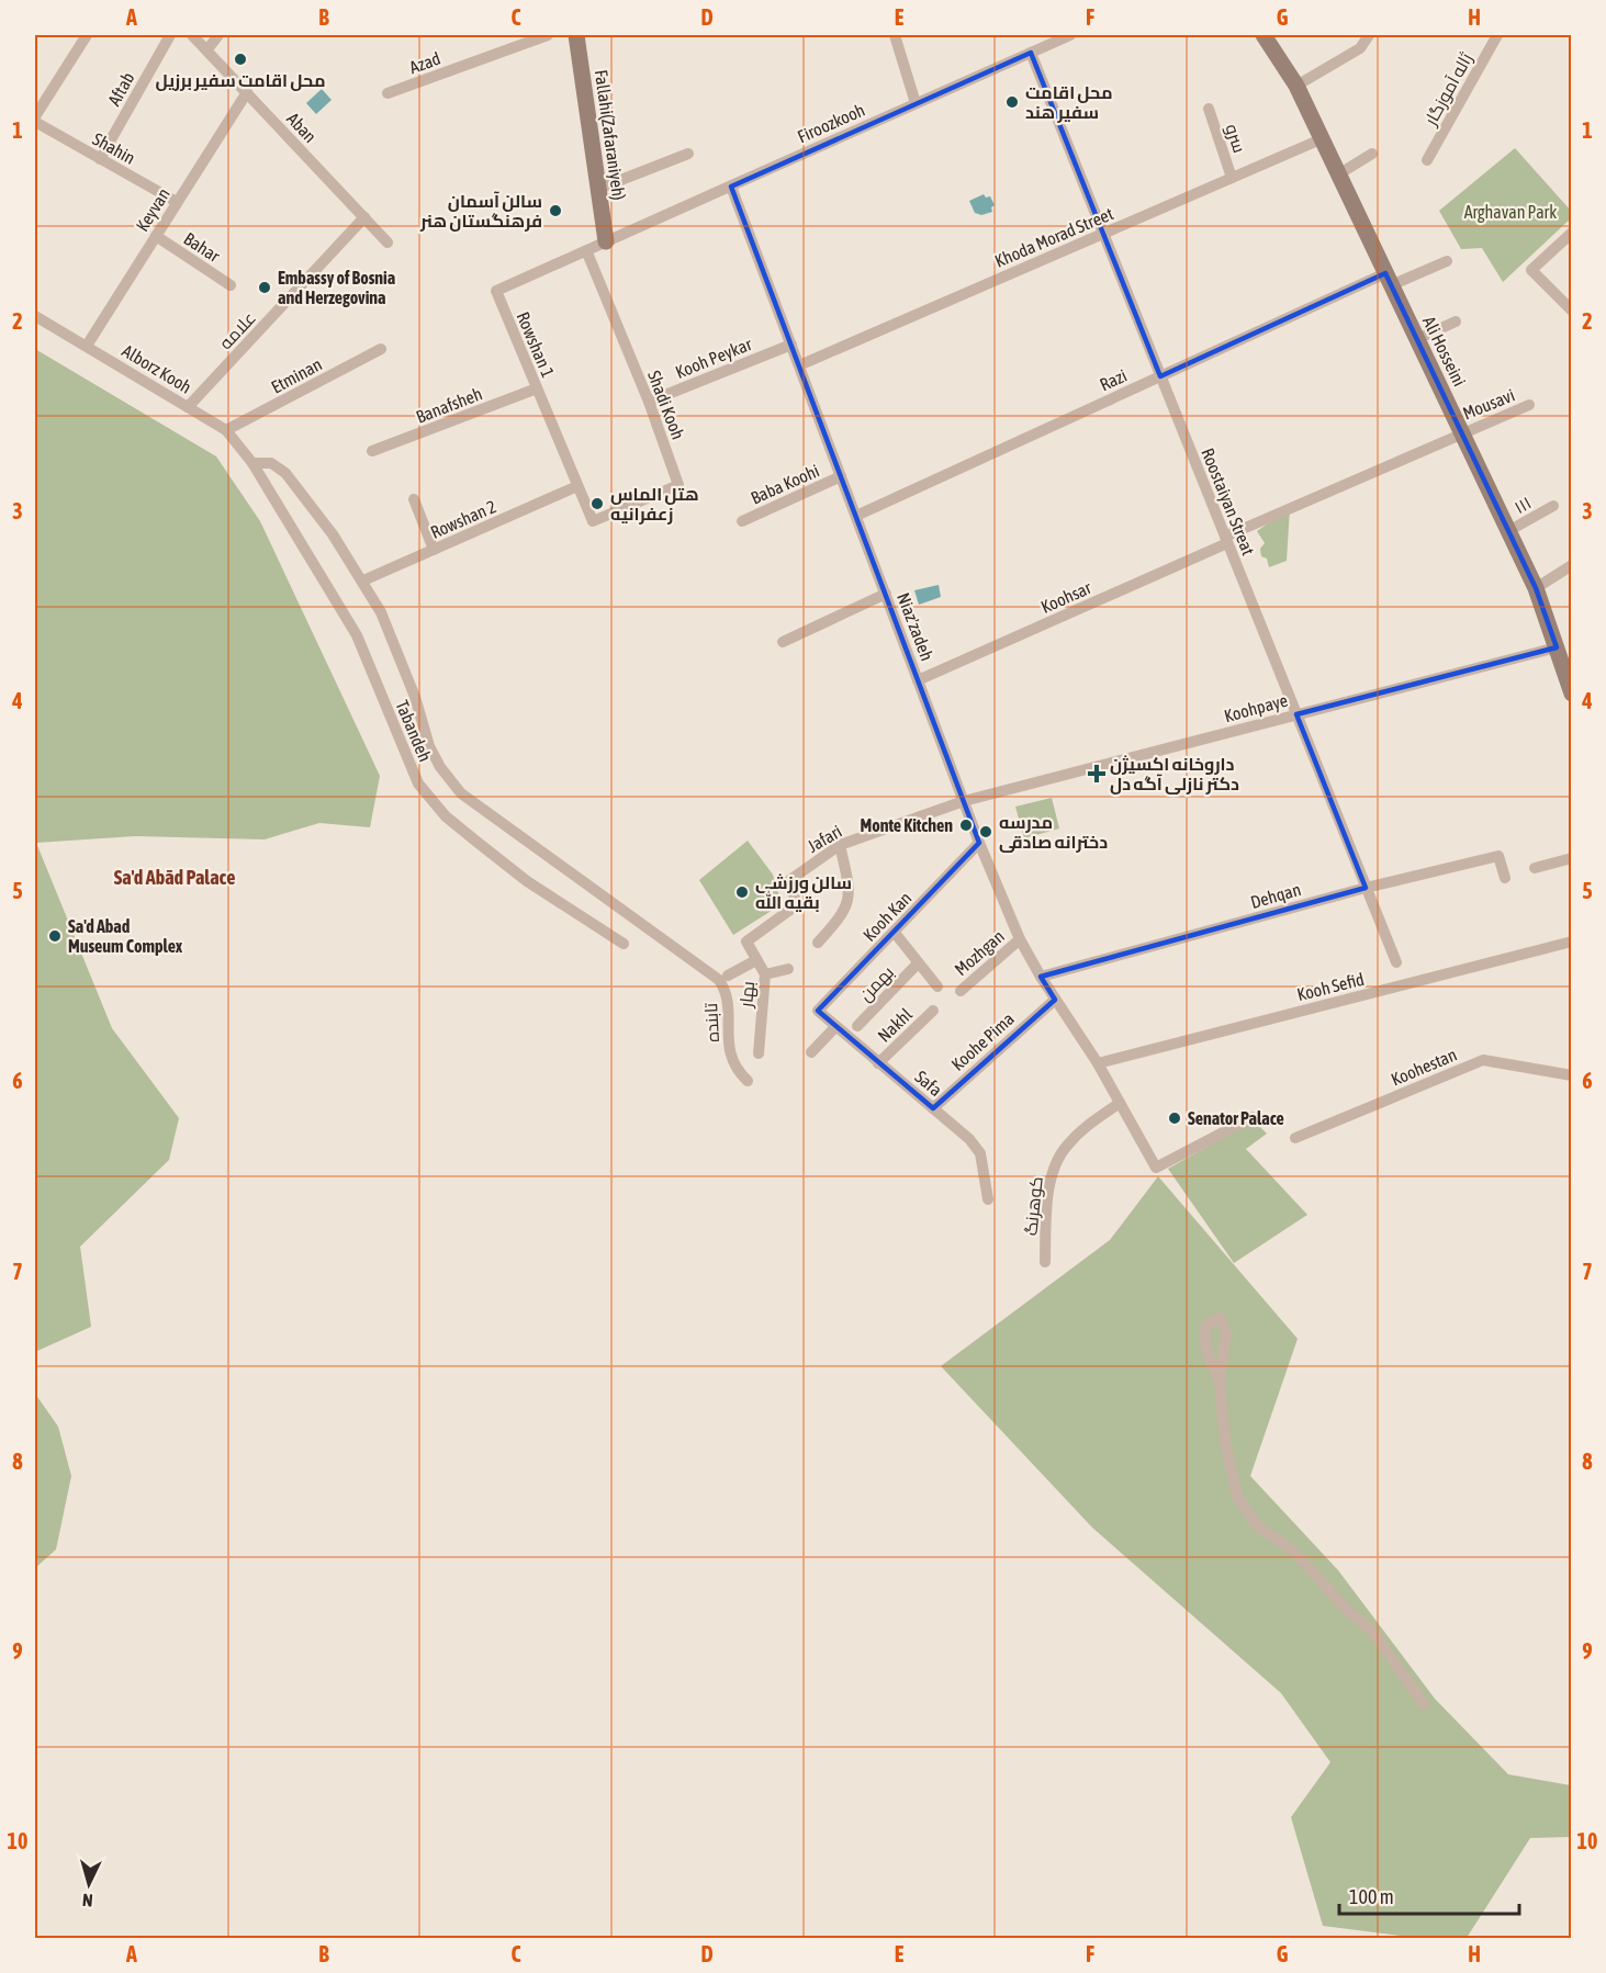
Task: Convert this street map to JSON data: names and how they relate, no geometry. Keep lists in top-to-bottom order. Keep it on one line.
{"streets":{"street":["Azad","Aftab","ژاله آموزگار","Firoozkooh","Aban","Fallahi(Zafaraniyeh)","سرو","Shahin","Keyvan","Khoda Morad Street","Bahar","علامه","Rowshan 1","Ali Hosseini","Kooh Peykar","Alborz Kooh","Etminan","Razi","Mousavi","Banafsheh","Shadi Kooh","Baba Koohi","Roostaiyan Streat","۱۱۱","Rowshan 2","Koohsar","Niaz'zadeh","Koohpaye","Tabandeh","Jafari","Dehqan","Kooh Kan","Mozhgan","بهمن","Kooh Sefid","بهار","تابنده","Nakhl","Koohe Pima","Koohestan","Safa","کوهرنگ"]},"crossings":[["Aftab","Shahin"],["Firoozkooh","Fallahi(Zafaraniyeh)"],["Firoozkooh","Rowshan 1"],["Firoozkooh","Roostaiyan Streat"],["Firoozkooh","Niaz'zadeh"],["Aban","Keyvan"],["Aban","علامه"],["Fallahi(Zafaraniyeh)","Rowshan 1"],["سرو","Khoda Morad Street"],["Shahin","Keyvan"],["Keyvan","Bahar"],["Keyvan","Alborz Kooh"],["Khoda Morad Street","Ali Hosseini"],["Khoda Morad Street","Roostaiyan Streat"],["Khoda Morad Street","Niaz'zadeh"],["علامه","Alborz Kooh"],["Rowshan 1","Banafsheh"],["Rowshan 1","Shadi Kooh"],["Rowshan 1","Rowshan 2"],["Ali Hosseini","Razi"],["Ali Hosseini","Mousavi"],["Ali Hosseini","۱۱۱"],["Ali Hosseini","Koohsar"],["Ali Hosseini","Koohpaye"],["Kooh Peykar","Shadi Kooh"],["Kooh Peykar","Niaz'zadeh"],["Alborz Kooh","Etminan"],["Alborz Kooh","Tabandeh"],["Alborz Kooh","تابنده"],["Razi","Roostaiyan Streat"],["Razi","Niaz'zadeh"],["Mousavi","Koohsar"],["Baba Koohi","Niaz'zadeh"],["Roostaiyan Streat","Koohsar"],["Roostaiyan Streat","Koohpaye"],["Roostaiyan Streat","Dehqan"],["Rowshan 2","تابنده"],["Koohsar","Niaz'zadeh"],["Niaz'zadeh","Koohpaye"],["Niaz'zadeh","Jafari"],["Niaz'zadeh","Dehqan"],["Niaz'zadeh","Kooh Kan"],["Niaz'zadeh","Mozhgan"],["Niaz'zadeh","Kooh Sefid"],["Niaz'zadeh","Koohe Pima"],["Niaz'zadeh","کوهرنگ"],["Koohpaye","Jafari"],["Tabandeh","تابنده"],["Jafari","بهار"],["Kooh Kan","Safa"],["Nakhl","Safa"],["Koohe Pima","Safa"]],"districts":["Sa'd Abād Palace"],"parks":["Arghavan Park"],"places":{"other":["محل اقامت سفیر برزیل","محل اقامت سفیر هند","سالن آسمان فرهنگستان هنر","Embassy of Bosnia and Herzegovina","هتل الماس زعفرانیه","Monte Kitchen","مدرسه دخترانه صادقی","سالن ورزشی بقیه الله","Sa'd Abad Museum Complex","Senator Palace"],"health":["داروخانه اکسیژن دکتر نازلی آگه دل"]},"scale_bar":"100 m","north":"bottom","grid":{"columns":["A","B","C","D","E","F","G","H"],"rows":["1","2","3","4","5","6","7","8","9","10"]}}
